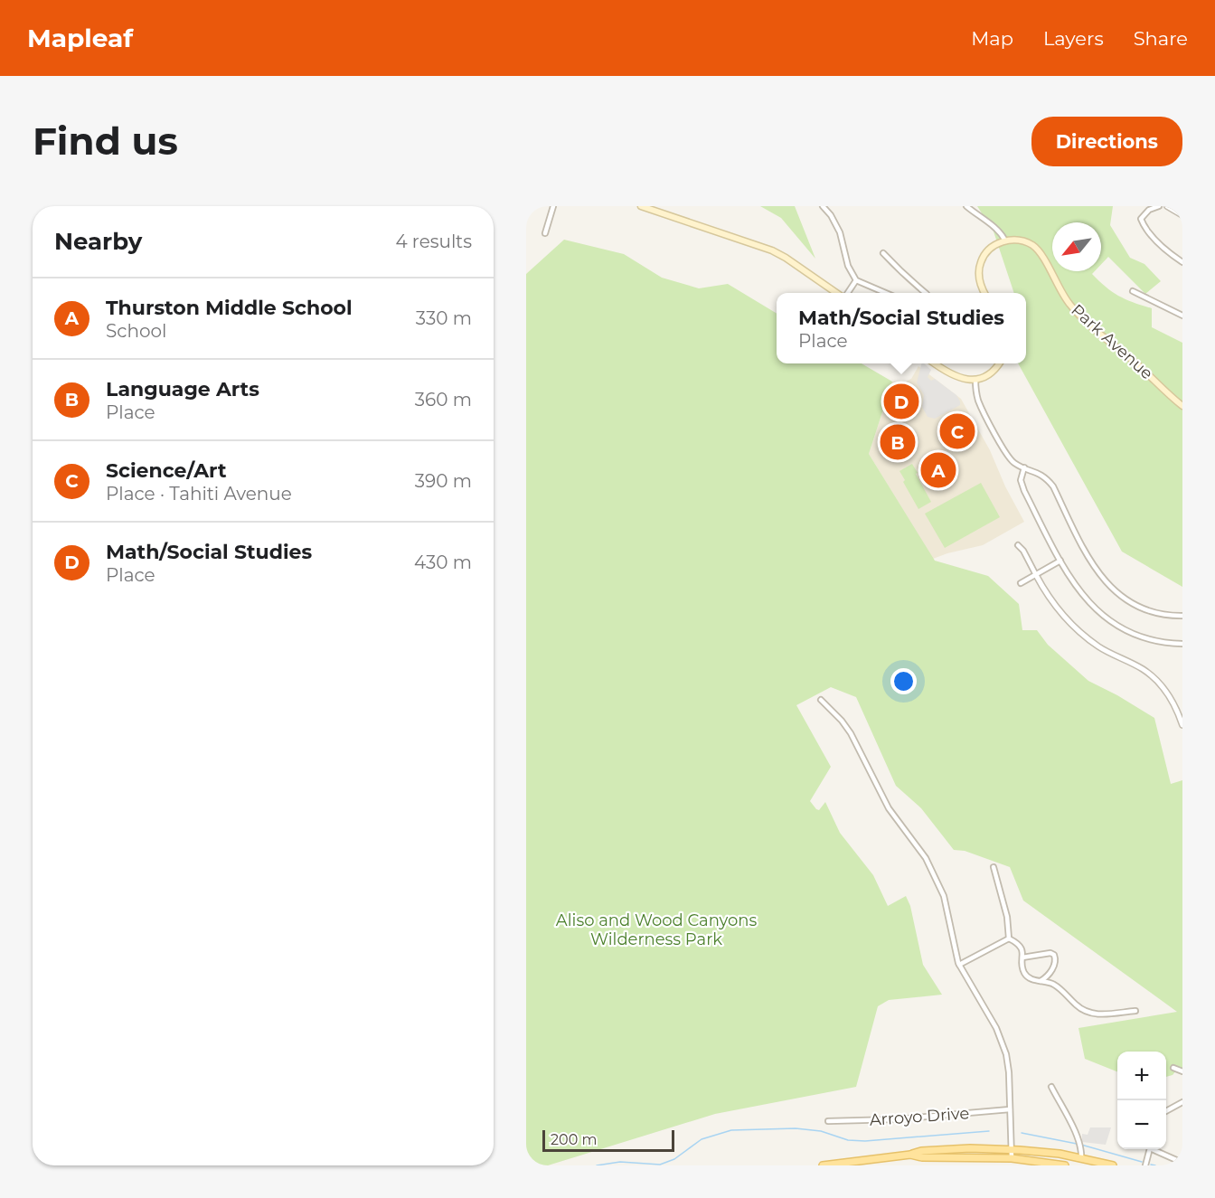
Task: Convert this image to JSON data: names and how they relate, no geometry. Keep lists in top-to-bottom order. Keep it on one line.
{"streets":{"main road":["Park Avenue"],"street":["Arroyo Drive"]},"parks":["Aliso and Wood Canyons Wilderness Park"],"scale_bar":"200 m","north":"bottom left","page":{"header":"Mapleaf","nav":["Map","Layers","Share"],"buttons":"Directions","title":"Find us","heading":["Nearby","4 results"],"list":[{"mark":"A","name":"Thurston Middle School","note":"School","value":"330 m"},{"mark":"B","name":"Language Arts","note":"Place","value":"360 m"},{"mark":"C","name":"Science/Art","note":"Place · Tahiti Avenue","value":"390 m"},{"mark":"D","name":"Math/Social Studies","note":"Place","value":"430 m"}],"popup":["Math/Social Studies","Place"],"pins":["D","C","B","A"],"map_buttons":["+","−"],"scale":"200 m"}}
